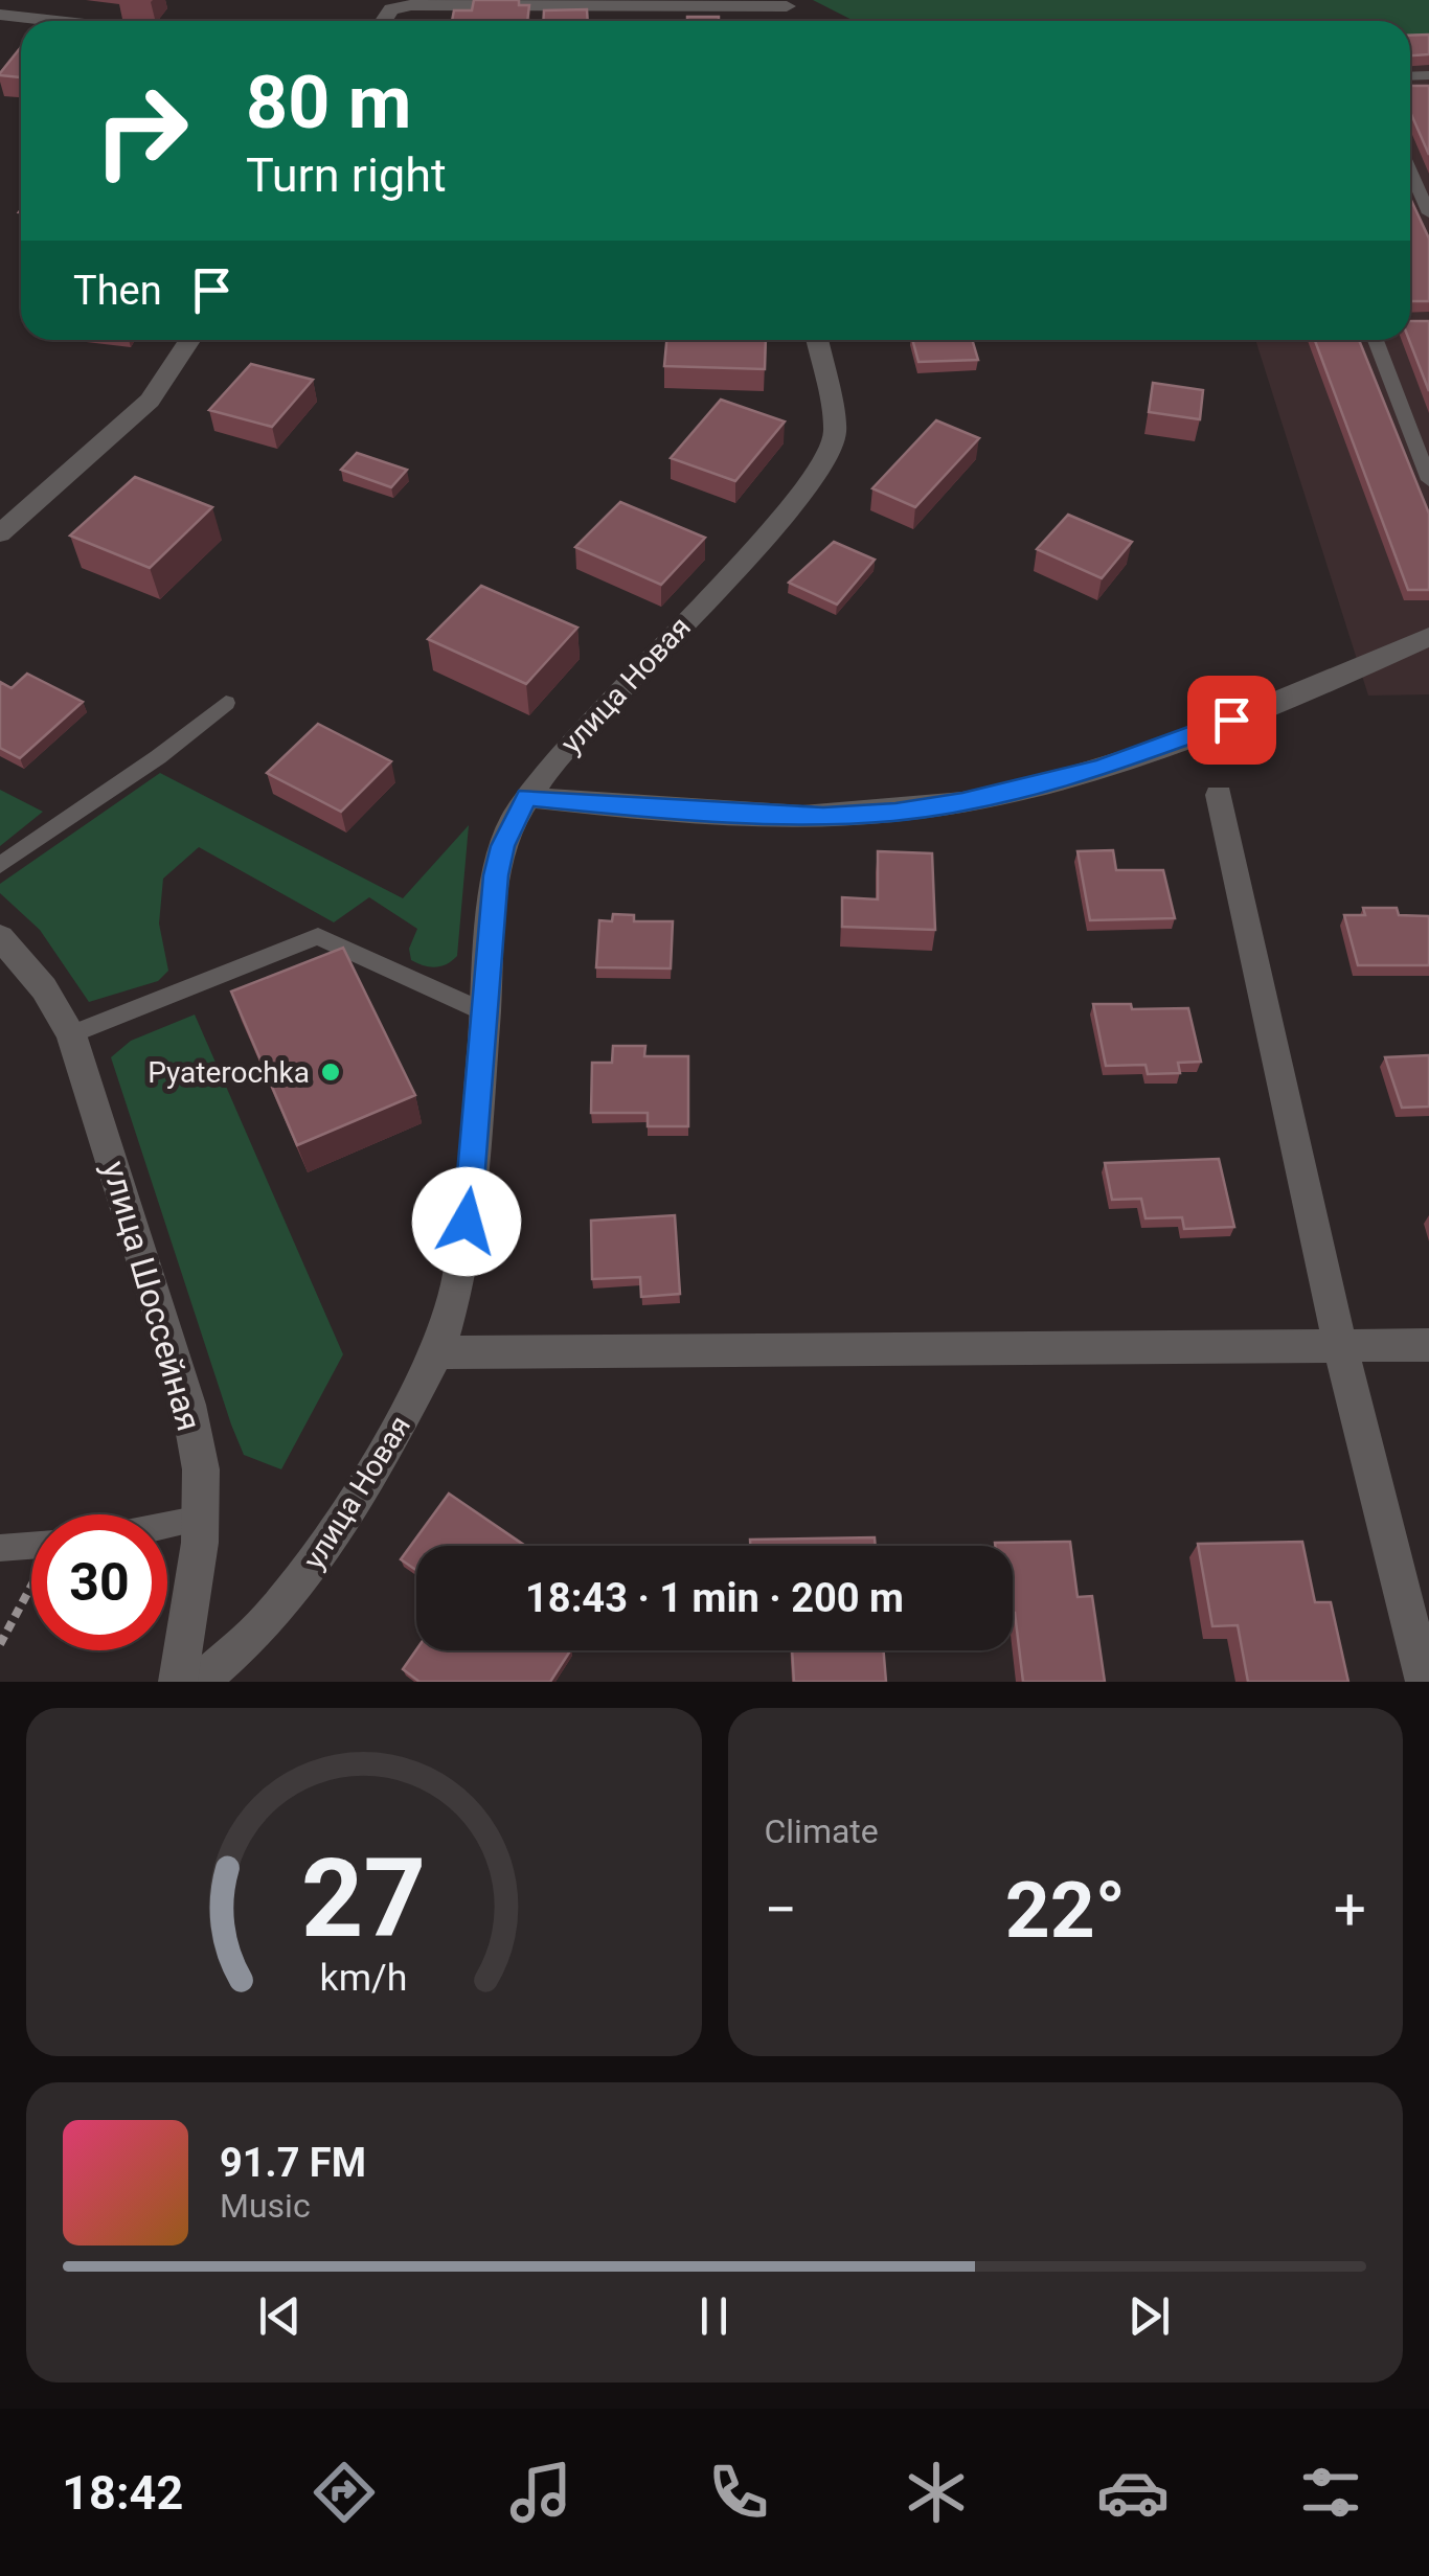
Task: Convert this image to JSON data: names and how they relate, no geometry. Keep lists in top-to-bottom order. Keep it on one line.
{"streets":{"street":["улица Новая","улица Шоссейная"]},"places":["Pyaterochka"],"page":{"turn":["80 m","Turn right"],"then":"Then","limit":"30","trip":"18:43 · 1 min · 200 m","tile":"Climate","heat":["−","22°","+"],"song":["91.7 FM","Music"],"tabs":"18:42","gauge":["27","km/h"]}}
